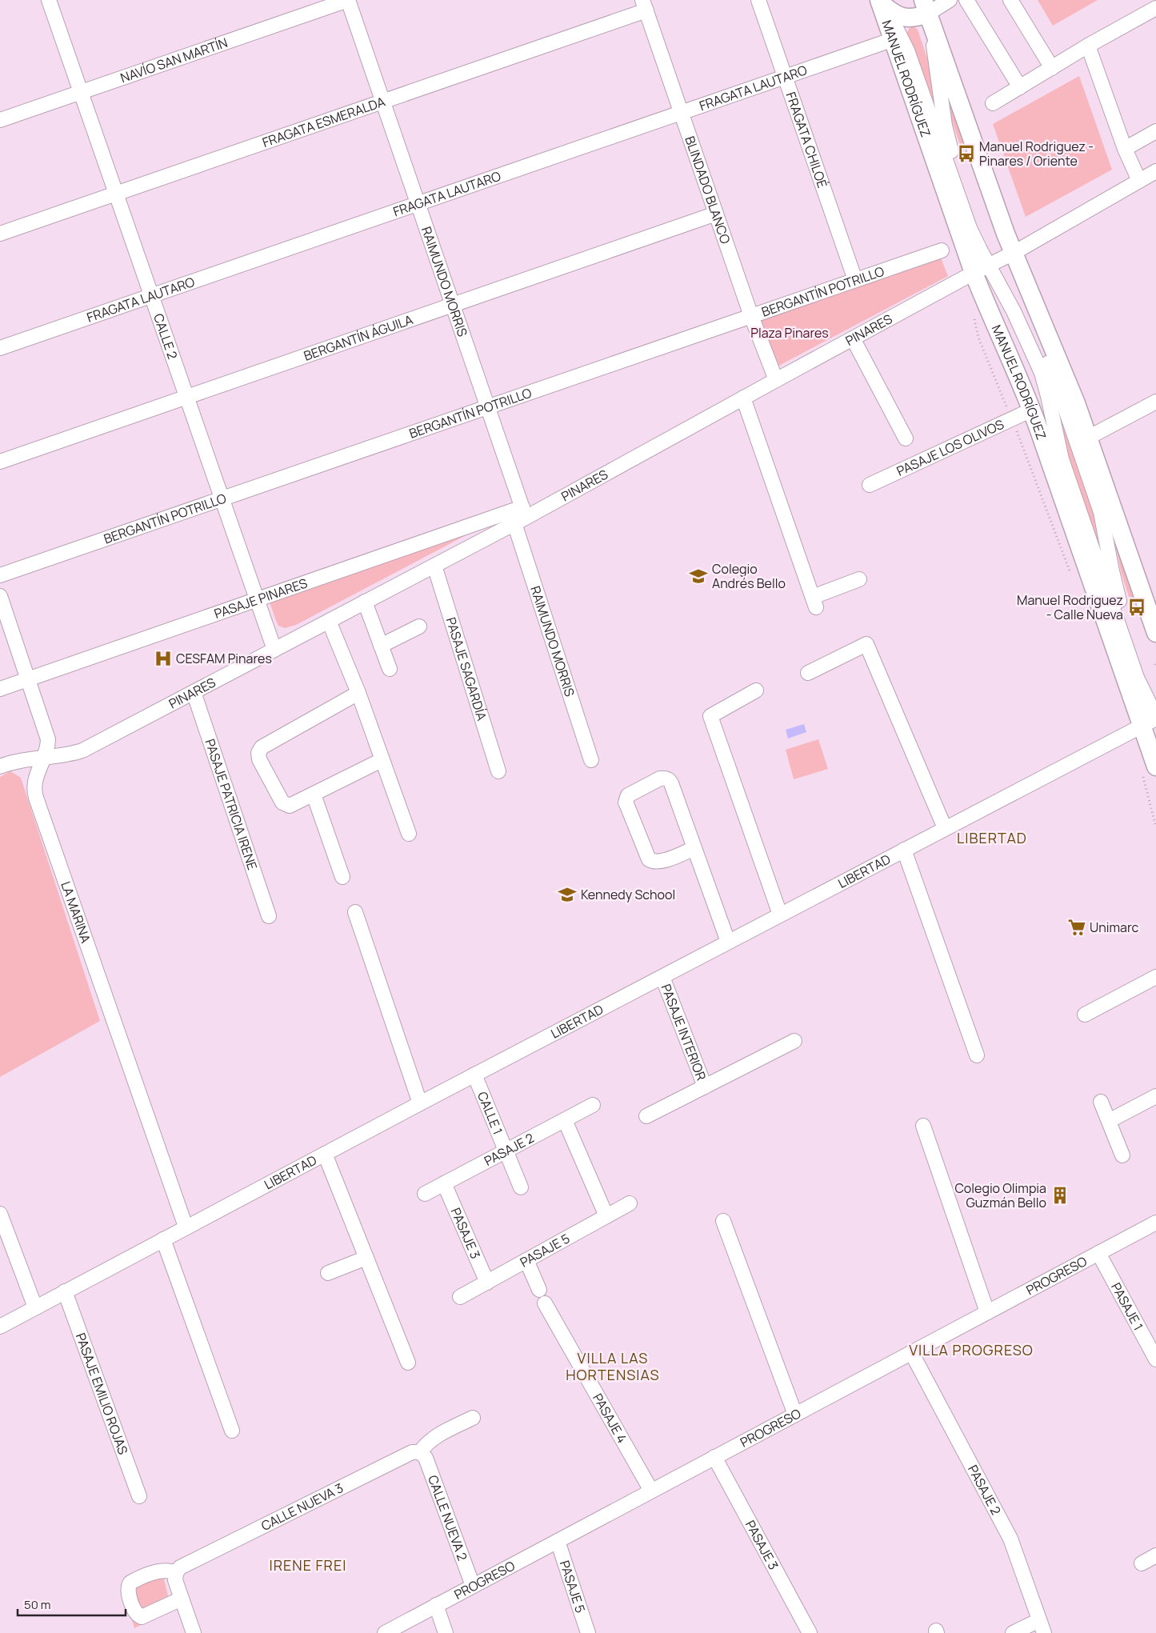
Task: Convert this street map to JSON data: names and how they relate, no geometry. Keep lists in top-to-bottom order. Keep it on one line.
{"streets":{"main road":["MANUEL RODRÍGUEZ"],"street":["NAVÍO SAN MARTÍN","FRAGATA LAUTARO","FRAGATA ESMERALDA","FRAGATA CHILOÉ","BLINDADO BLANCO","RAIMUNDO MORRIS","BERGANTÍN POTRILLO","PINARES","CALLE 2","BERGANTÍN ÁGUILA","PASAJE LOS OLIVOS","PASAJE PINARES","PASAJE SAGARDÍA","PASAJE PATRICIA IRENE","LIBERTAD","LA MARINA","PASAJE INTERIOR","CALLE 1","PASAJE 2","PASAJE 3","PASAJE 5","PROGRESO","PASAJE 1","PASAJE EMILIO ROJAS","PASAJE 4","CALLE NUEVA 3","CALLE NUEVA 2"]},"crossings":[["NAVÍO SAN MARTÍN","RAIMUNDO MORRIS"],["NAVÍO SAN MARTÍN","CALLE 2"],["MANUEL RODRÍGUEZ","FRAGATA LAUTARO"],["MANUEL RODRÍGUEZ","PINARES"],["MANUEL RODRÍGUEZ","PASAJE LOS OLIVOS"],["MANUEL RODRÍGUEZ","LIBERTAD"],["FRAGATA LAUTARO","FRAGATA CHILOÉ"],["FRAGATA LAUTARO","BLINDADO BLANCO"],["FRAGATA LAUTARO","RAIMUNDO MORRIS"],["FRAGATA LAUTARO","CALLE 2"],["FRAGATA ESMERALDA","BLINDADO BLANCO"],["FRAGATA ESMERALDA","RAIMUNDO MORRIS"],["FRAGATA ESMERALDA","CALLE 2"],["FRAGATA CHILOÉ","BERGANTÍN POTRILLO"],["BLINDADO BLANCO","BERGANTÍN POTRILLO"],["BLINDADO BLANCO","PINARES"],["BLINDADO BLANCO","BERGANTÍN ÁGUILA"],["RAIMUNDO MORRIS","BERGANTÍN POTRILLO"],["RAIMUNDO MORRIS","PINARES"],["RAIMUNDO MORRIS","BERGANTÍN ÁGUILA"],["RAIMUNDO MORRIS","PASAJE PINARES"],["BERGANTÍN POTRILLO","CALLE 2"],["PINARES","CALLE 2"],["PINARES","PASAJE PINARES"],["PINARES","PASAJE SAGARDÍA"],["PINARES","PASAJE PATRICIA IRENE"],["PINARES","LA MARINA"],["CALLE 2","BERGANTÍN ÁGUILA"],["CALLE 2","PASAJE PINARES"],["PASAJE PINARES","LA MARINA"],["LIBERTAD","LA MARINA"],["LIBERTAD","PASAJE INTERIOR"],["LIBERTAD","CALLE 1"],["LIBERTAD","PASAJE EMILIO ROJAS"],["CALLE 1","PASAJE 2"],["PASAJE 2","PASAJE 3"],["PASAJE 2","PROGRESO"],["PASAJE 3","PASAJE 5"],["PASAJE 3","PROGRESO"],["PASAJE 5","PROGRESO"],["PROGRESO","PASAJE 1"],["PROGRESO","PASAJE 4"],["PROGRESO","CALLE NUEVA 2"],["CALLE NUEVA 3","CALLE NUEVA 2"]],"districts":["LIBERTAD","VILLA PROGRESO","VILLA LAS HORTENSIAS","IRENE FREI"],"parks":["Plaza Pinares"],"places":{"bus stop":["Manuel Rodriguez - Pinares / Oriente","Manuel Rodriguez - Calle Nueva"],"school or university":["Colegio Andrés Bello","Kennedy School"],"hospital":["CESFAM Pinares"],"supermarket":["Unimarc"],"building":["Colegio Olimpia Guzmán Bello"]},"scale_bar":"50 m"}
